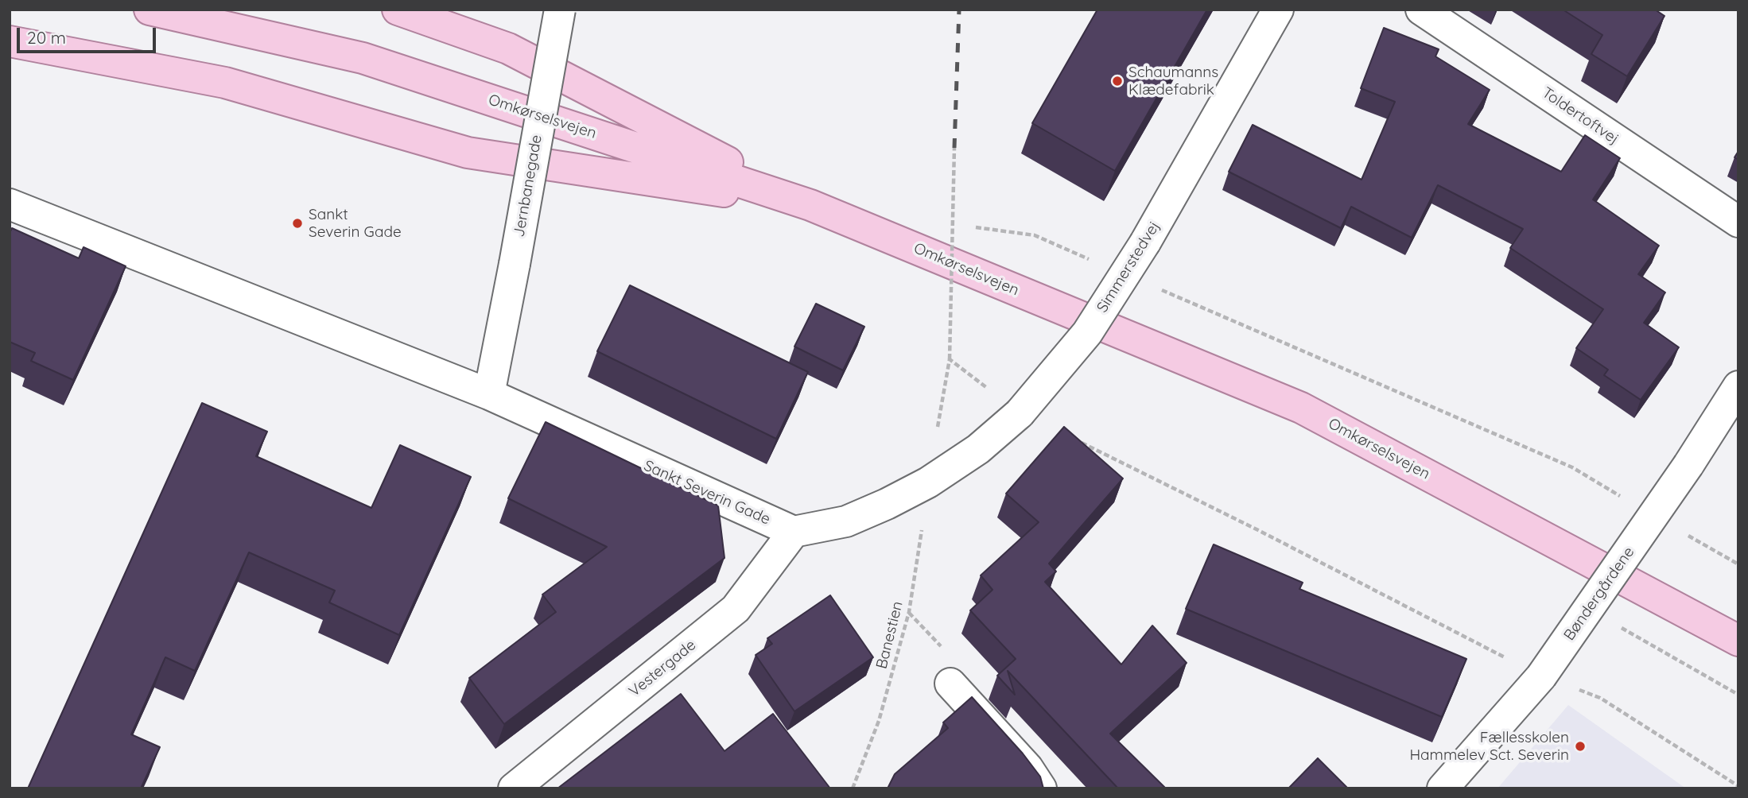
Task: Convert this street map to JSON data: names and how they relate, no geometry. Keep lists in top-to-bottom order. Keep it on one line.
{"streets":{"main road":["Omkørselsvejen"],"street":["Toldertoftvej","Jernbanegade","Simmerstedvej","Sankt Severin Gade","Bøndergårdene","Vestergade"],"path":["Banestien"]},"crossings":[["Jernbanegade","Sankt Severin Gade"],["Simmerstedvej","Banestien"],["Sankt Severin Gade","Vestergade"]],"places":["Schaumanns Klædefabrik","Sankt Severin Gade","Fællesskolen Hammelev Sct. Severin"],"scale_bar":"20 m"}
